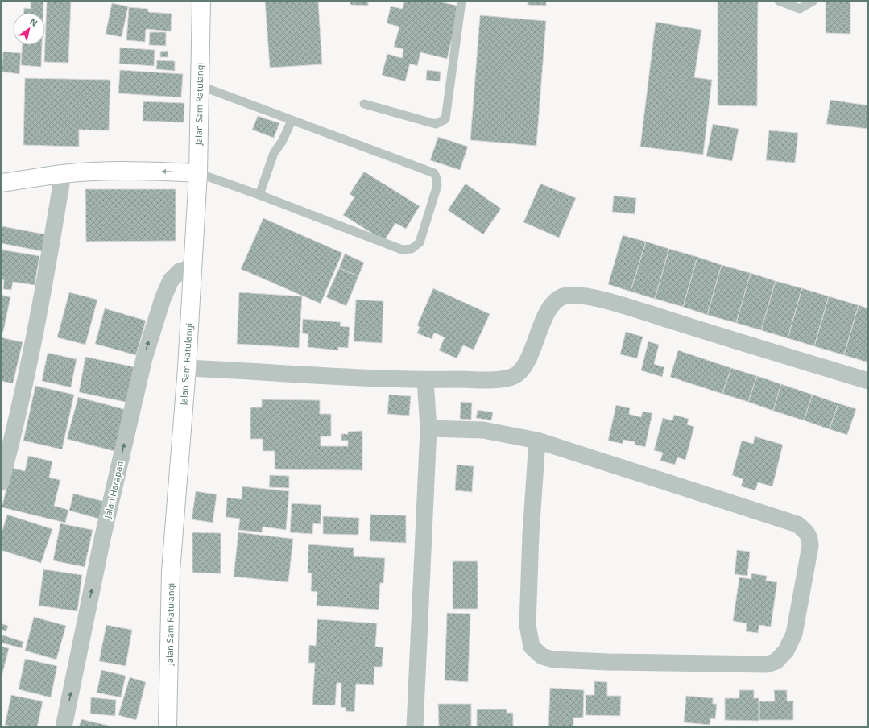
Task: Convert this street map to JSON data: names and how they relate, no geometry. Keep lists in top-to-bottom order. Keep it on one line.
{"streets":{"main road":["Jalan Sam Ratulangi"],"street":["Jalan Harapan"]},"crossings":[["Jalan Sam Ratulangi","Jalan Harapan"]],"north":"top right"}
